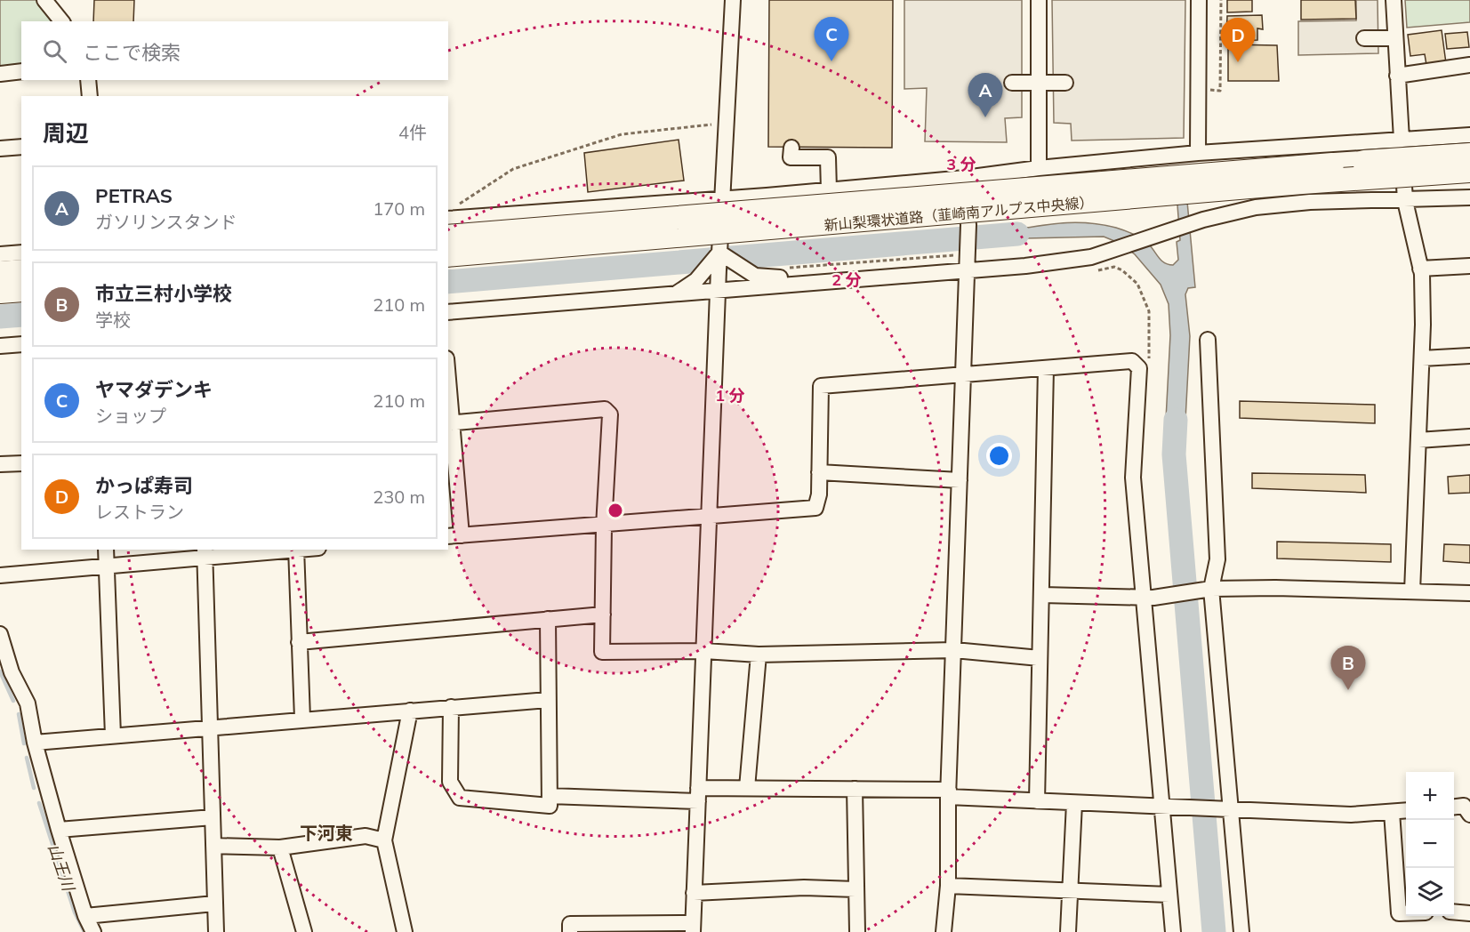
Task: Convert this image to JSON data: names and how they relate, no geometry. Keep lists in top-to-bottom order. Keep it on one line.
{"streets":{"highway":["新山梨環状道路（韮崎南アルプス中央線）"]},"districts":["下河東"],"water":["山王川"],"page":{"pins":["C","D","A","B"],"search":"ここで検索","heading":["周辺","4件"],"list":[{"mark":"A","name":"PETRAS","note":"ガソリンスタンド","value":"170 m"},{"mark":"B","name":"市立三村小学校","note":"学校","value":"210 m"},{"mark":"C","name":"ヤマダデンキ","note":"ショップ","value":"210 m"},{"mark":"D","name":"かっぱ寿司","note":"レストラン","value":"230 m"}],"map_buttons":["+","−"]},"rings":["3 分","2 分","1 分"]}
